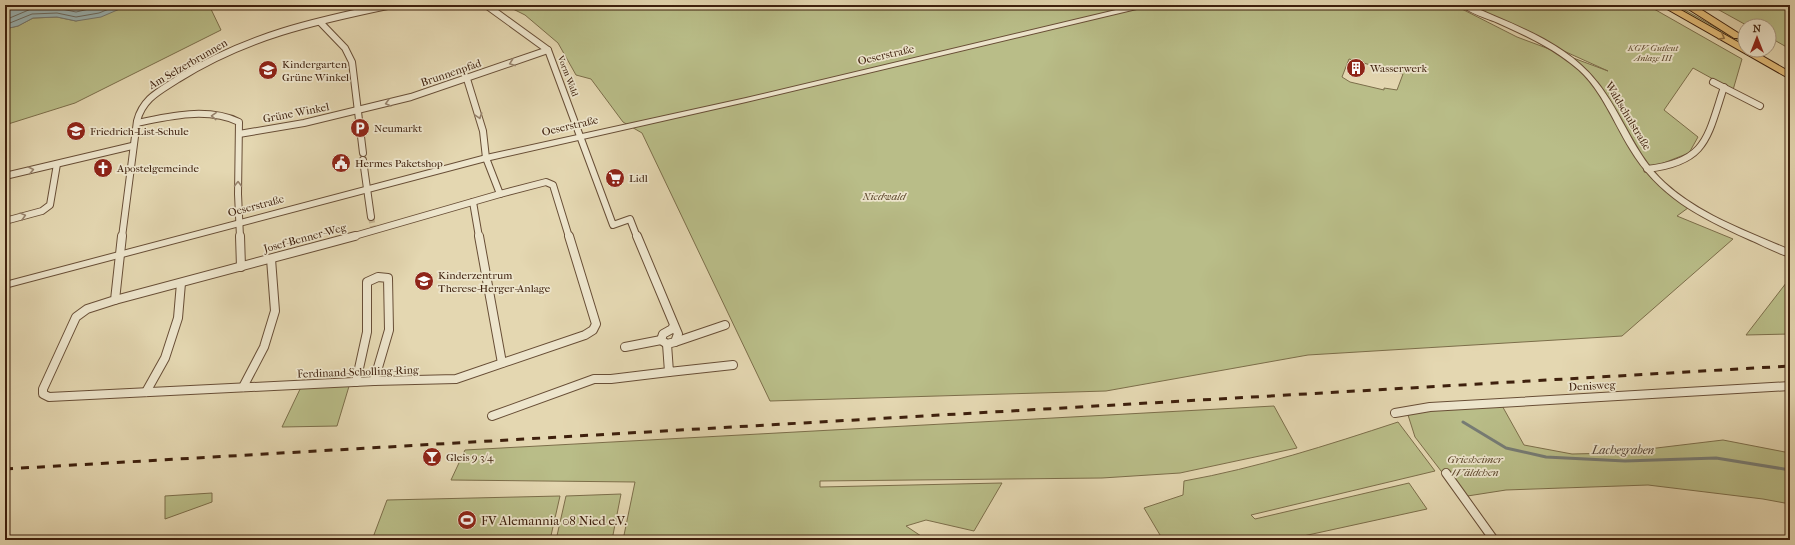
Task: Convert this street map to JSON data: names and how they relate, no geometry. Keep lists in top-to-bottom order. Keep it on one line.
{"streets":{"street":["Oeserstraße","Am Selzerbrunnen","Brunnenpfad","Vorm Wald","Grüne Winkel","Waldschulstraße","Josef-Benner-Weg","Ferdinand-Scholling-Ring","Denisweg"]},"crossings":[["Oeserstraße","Am Selzerbrunnen"],["Oeserstraße","Vorm Wald"],["Brunnenpfad","Vorm Wald"],["Brunnenpfad","Grüne Winkel"],["Josef-Benner-Weg","Ferdinand-Scholling-Ring"]],"one_way":["Brunnenpfad"],"water":["Lachegraben"],"parks":["KGV Gutleut Anlage III","Niedwald","Griesheimer Wäldchen"],"places":{"building":["Wasserwerk"],"school or university":["Kindergarten Grüne Winkel","Friedrich-List-Schule","Kinderzentrum Therese-Herger-Anlage"],"parking":["Neumarkt"],"public building":["Hermes Paketshop"],"church":["Apostelgemeinde"],"supermarket":["Lidl"],"bar":["Gleis 9 3/4"],"sports":["FV Alemannia 08 Nied e.V."]},"north":"top"}
